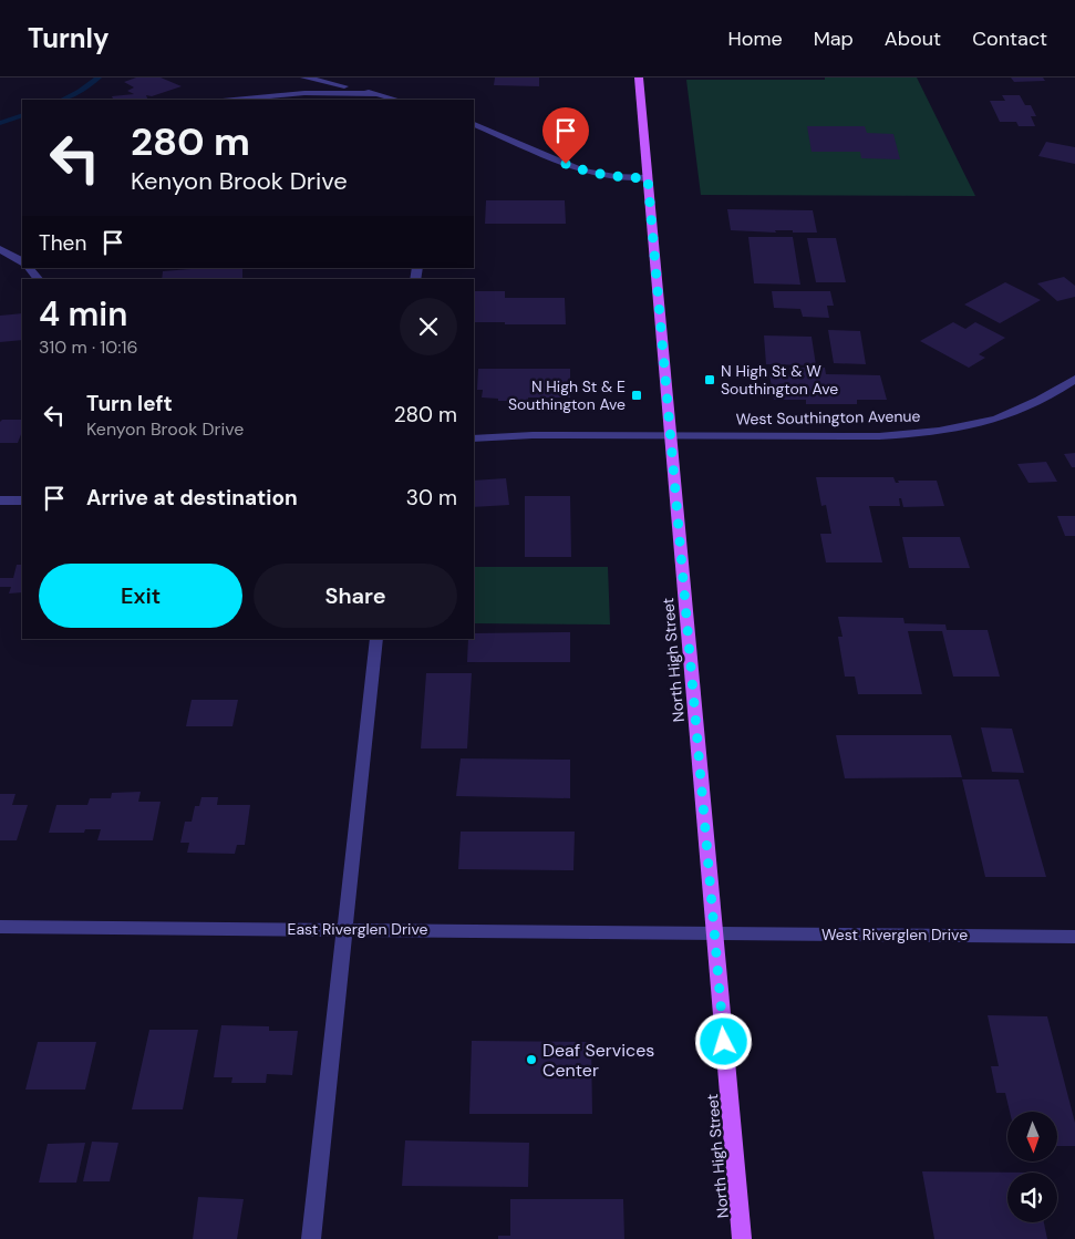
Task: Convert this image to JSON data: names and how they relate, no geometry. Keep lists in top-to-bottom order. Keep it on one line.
{"streets":{"main road":["North High Street"],"street":["West Southington Avenue","East Riverglen Drive","West Riverglen Drive"]},"crossings":[["West Southington Avenue","North High Street"],["North High Street","East Riverglen Drive"],["North High Street","West Riverglen Drive"],["East Riverglen Drive","West Riverglen Drive"]],"places":{"transit":["N High St & W Southington Ave","N High St & E Southington Ave"],"other":["Deaf Services Center"]},"north":"bottom","page":{"header":"Turnly","nav":["Home","Map","About","Contact"],"turn":["280 m","Kenyon Brook Drive"],"then":"Then","heading":["4 min","310 m · 10:16"],"list":[{"name":"Turn left","note":"Kenyon Brook Drive","value":"280 m"},{"name":"Arrive at destination","value":"30 m"}],"buttons":["Exit","Share"]}}
